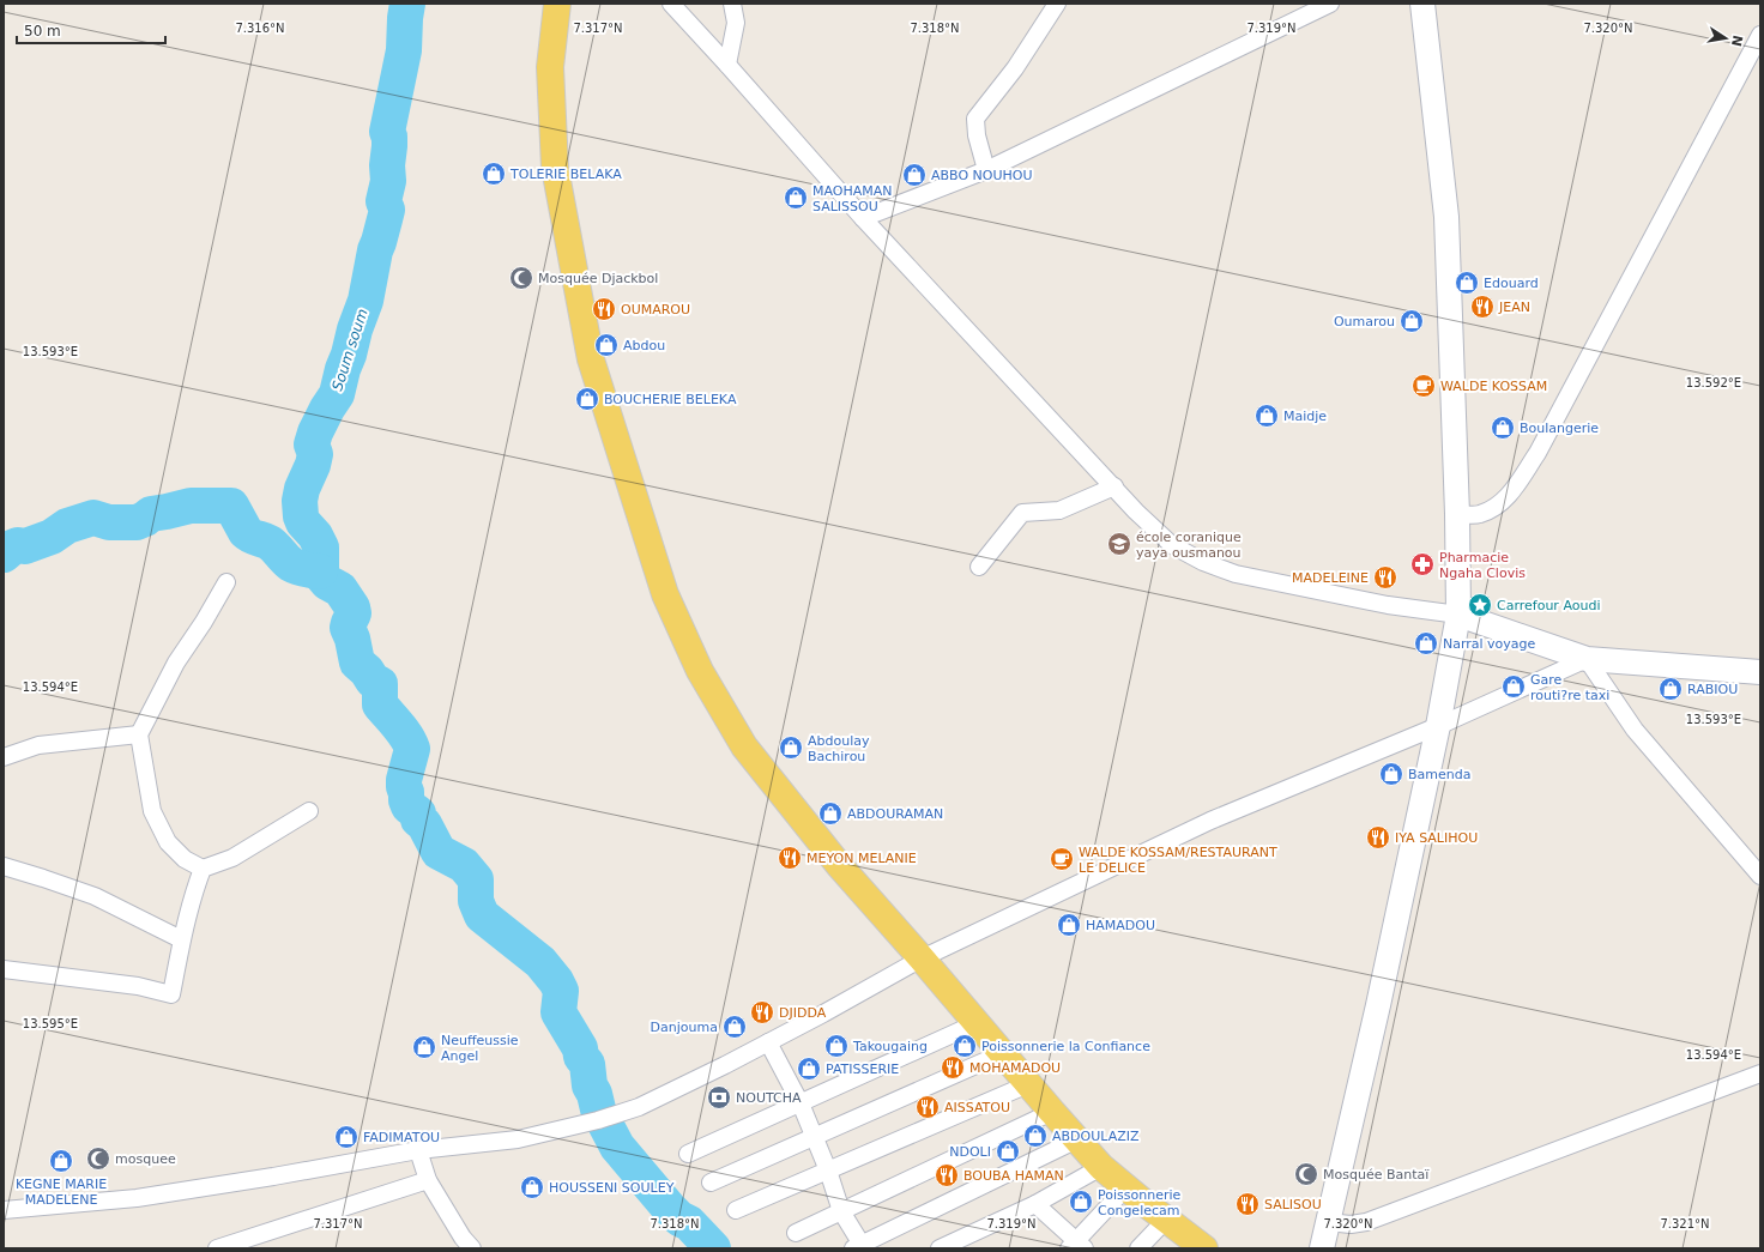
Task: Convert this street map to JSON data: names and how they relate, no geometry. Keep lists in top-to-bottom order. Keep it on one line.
{"water":["Soum soum"],"places":{"shop":["TOLERIE BELAKA","ABBO NOUHOU","MAOHAMAN SALISSOU","Edouard","Oumarou","Abdou","BOUCHERIE BELEKA","Maidje","Boulangerie","Narral voyage","Gare routi?re taxi","RABIOU","Abdoulay Bachirou","Bamenda","ABDOURAMAN","HAMADOU","Danjouma","Takougaing","Poissonnerie la Confiance","Neuffeussie Angel","PATISSERIE","ABDOULAZIZ","FADIMATOU","NDOLI","KEGNE MARIE MADELENE","HOUSSENI SOULEY","Poissonnerie Congelecam"],"mosque":["Mosquée Djackbol","mosquee","Mosquée Bantaï"],"restaurant":["JEAN","OUMAROU","MADELEINE","IYA SALIHOU","MEYON MELANIE","DJIDDA","MOHAMADOU","AISSATOU","BOUBA HAMAN","SALISOU"],"cafe":["WALDE KOSSAM","WALDE KOSSAM/RESTAURANT LE DELICE"],"school or university":["école coranique yaya ousmanou"],"pharmacy":["Pharmacie Ngaha Clovis"],"place":["Carrefour Aoudi"],"bank":["NOUTCHA"]},"scale_bar":"50 m","north":"right","coordinates":["7.316°N","7.317°N","7.318°N","7.319°N","7.320°N","13.593°E","13.592°E","13.594°E","13.595°E","7.321°N"]}
